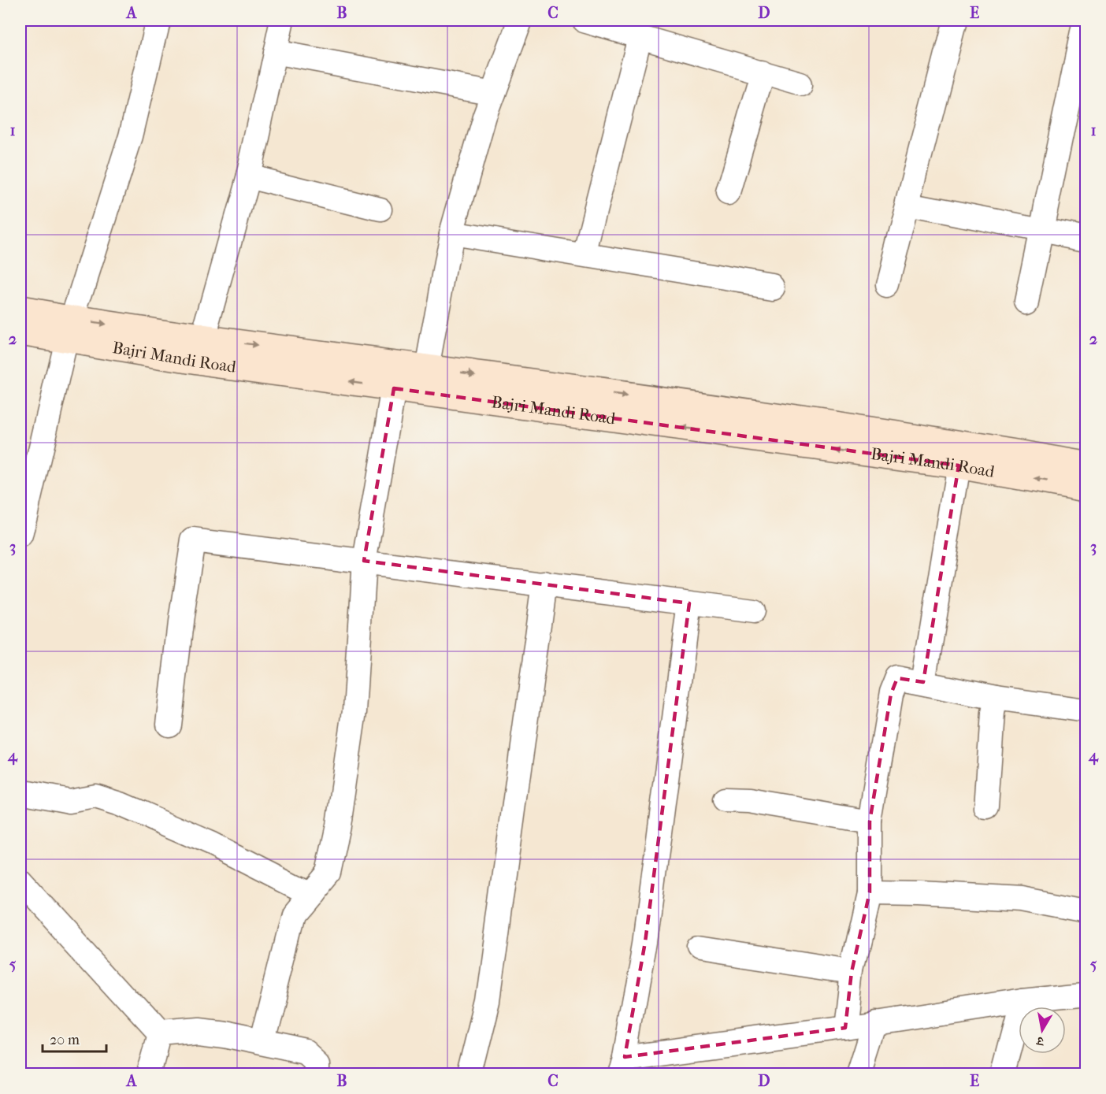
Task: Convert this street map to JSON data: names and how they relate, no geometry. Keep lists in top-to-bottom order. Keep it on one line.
{"streets":{"street":["Bajri Mandi Road"]},"scale_bar":"20 m","north":"bottom","grid":{"columns":["A","B","C","D","E"],"rows":["1","2","3","4","5"]}}
